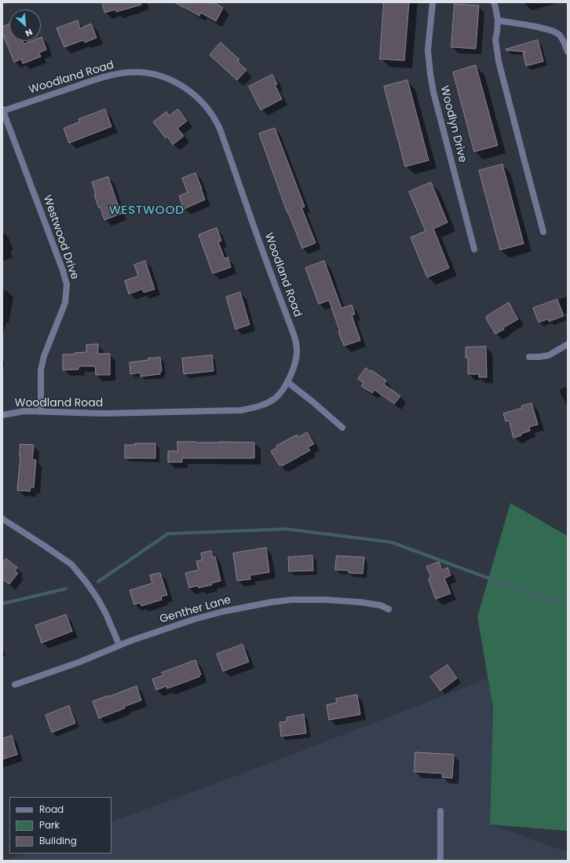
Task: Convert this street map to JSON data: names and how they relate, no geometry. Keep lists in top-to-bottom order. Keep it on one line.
{"streets":{"street":["Woodland Road","Woodlyn Drive","Westwood Drive","Genther Lane"]},"crossings":[["Woodland Road","Westwood Drive"]],"districts":["WESTWOOD"],"legend":["Road","Park","Building"],"north":"bottom right"}
